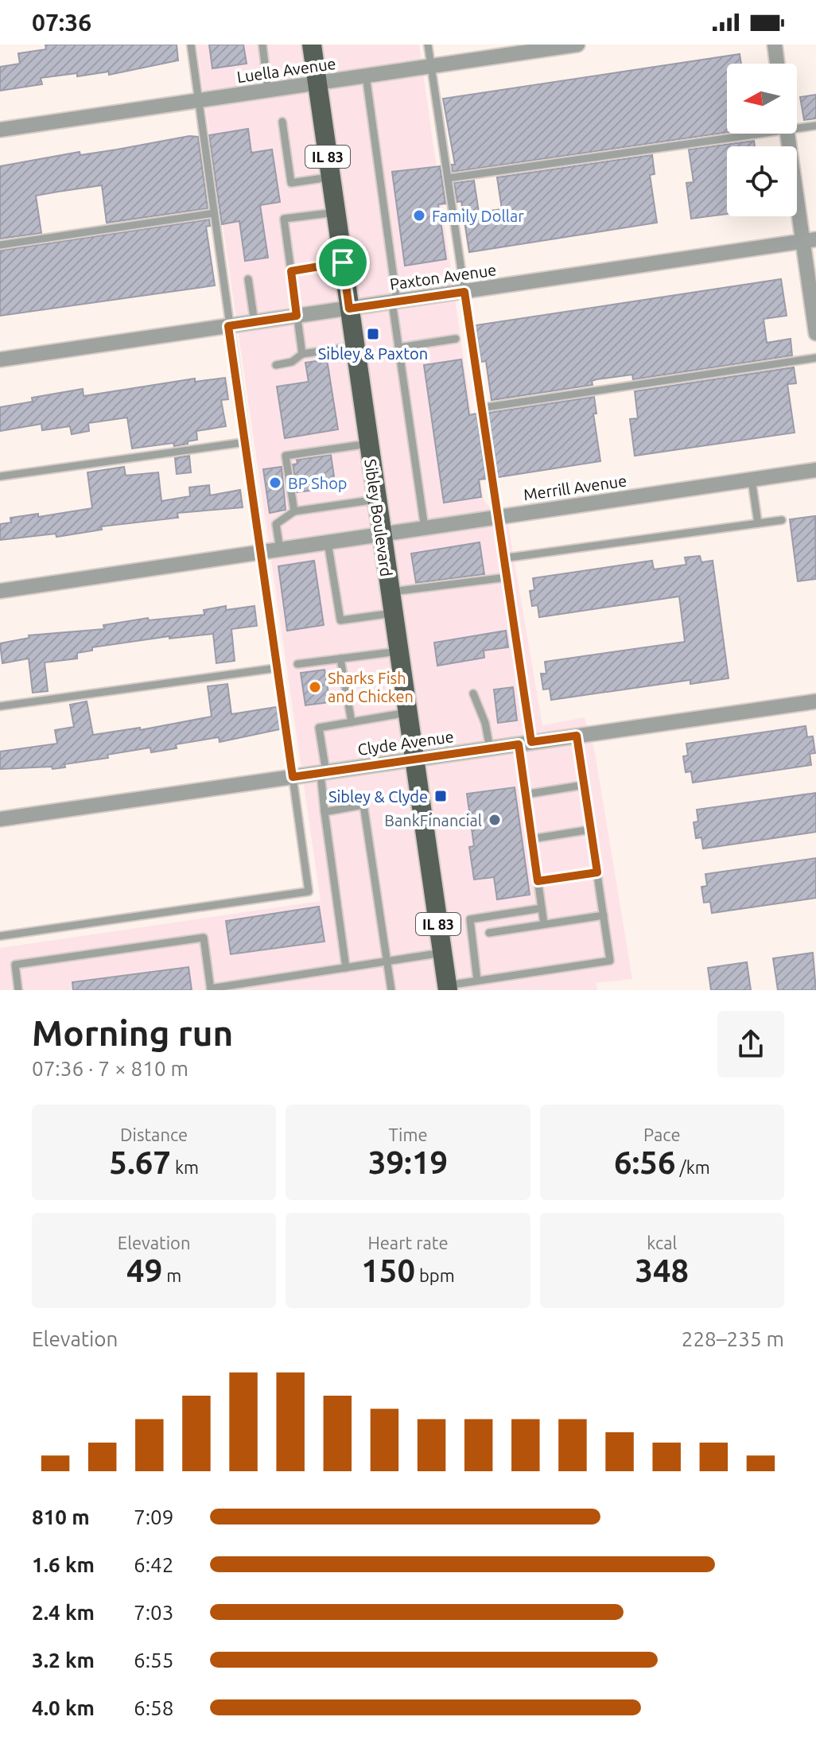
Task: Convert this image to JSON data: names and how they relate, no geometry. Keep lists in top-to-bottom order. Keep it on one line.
{"streets":{"main road":["IL 83","Sibley Boulevard"],"street":["Luella Avenue","Paxton Avenue","Merrill Avenue","Clyde Avenue"]},"crossings":[["Luella Avenue","Sibley Boulevard"],["Paxton Avenue","Sibley Boulevard"],["Merrill Avenue","Sibley Boulevard"],["Sibley Boulevard","Clyde Avenue"]],"places":{"other":["Family Dollar","BP Shop","Sharks Fish and Chicken","BankFinancial"],"transit":["Sibley & Paxton","Sibley & Clyde"]},"north":"left","page":{"status":"07:36","heading":["Morning run","07:36 · 7 × 810 m"],"stats":[["Distance","5.67 km"],["Time","39:19"],["Pace","6:56 /km"],["Elevation","49 m"],["Heart rate","150 bpm"],["kcal","348"]],"chart":["Elevation","228–235 m"],"list":[{"name":"810 m","note":"7:09"},{"name":"1.6 km","note":"6:42"},{"name":"2.4 km","note":"7:03"},{"name":"3.2 km","note":"6:55"},{"name":"4.0 km","note":"6:58"}]}}
